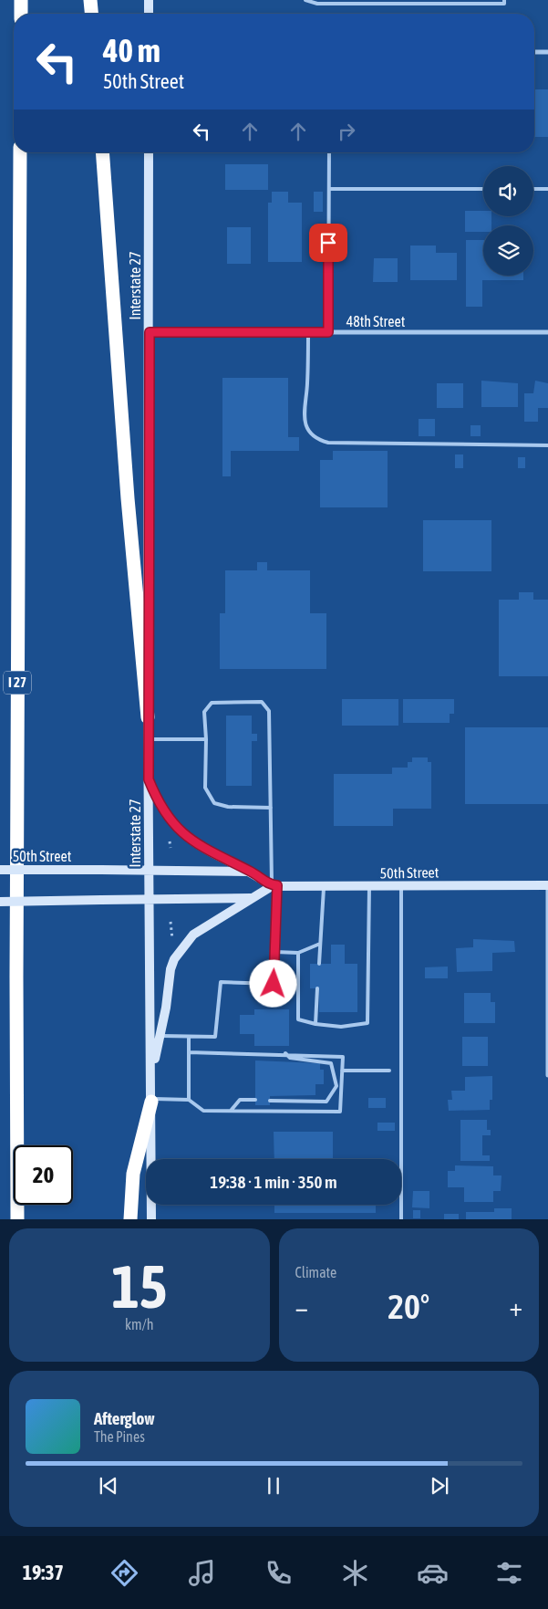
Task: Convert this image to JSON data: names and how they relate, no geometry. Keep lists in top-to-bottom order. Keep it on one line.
{"streets":{"highway":["I 27"],"main road":["Interstate 27","50th Street"],"street":["48th Street"]},"crossings":[["Interstate 27","48th Street"],["Interstate 27","50th Street"]],"page":{"turn":["40 m","50th Street"],"limit":"20","trip":"19:38 · 1 min · 350 m","tile":[["15","km/h"],"Climate"],"heat":["−","20°","+"],"song":["Afterglow","The Pines"],"tabs":"19:37"}}
